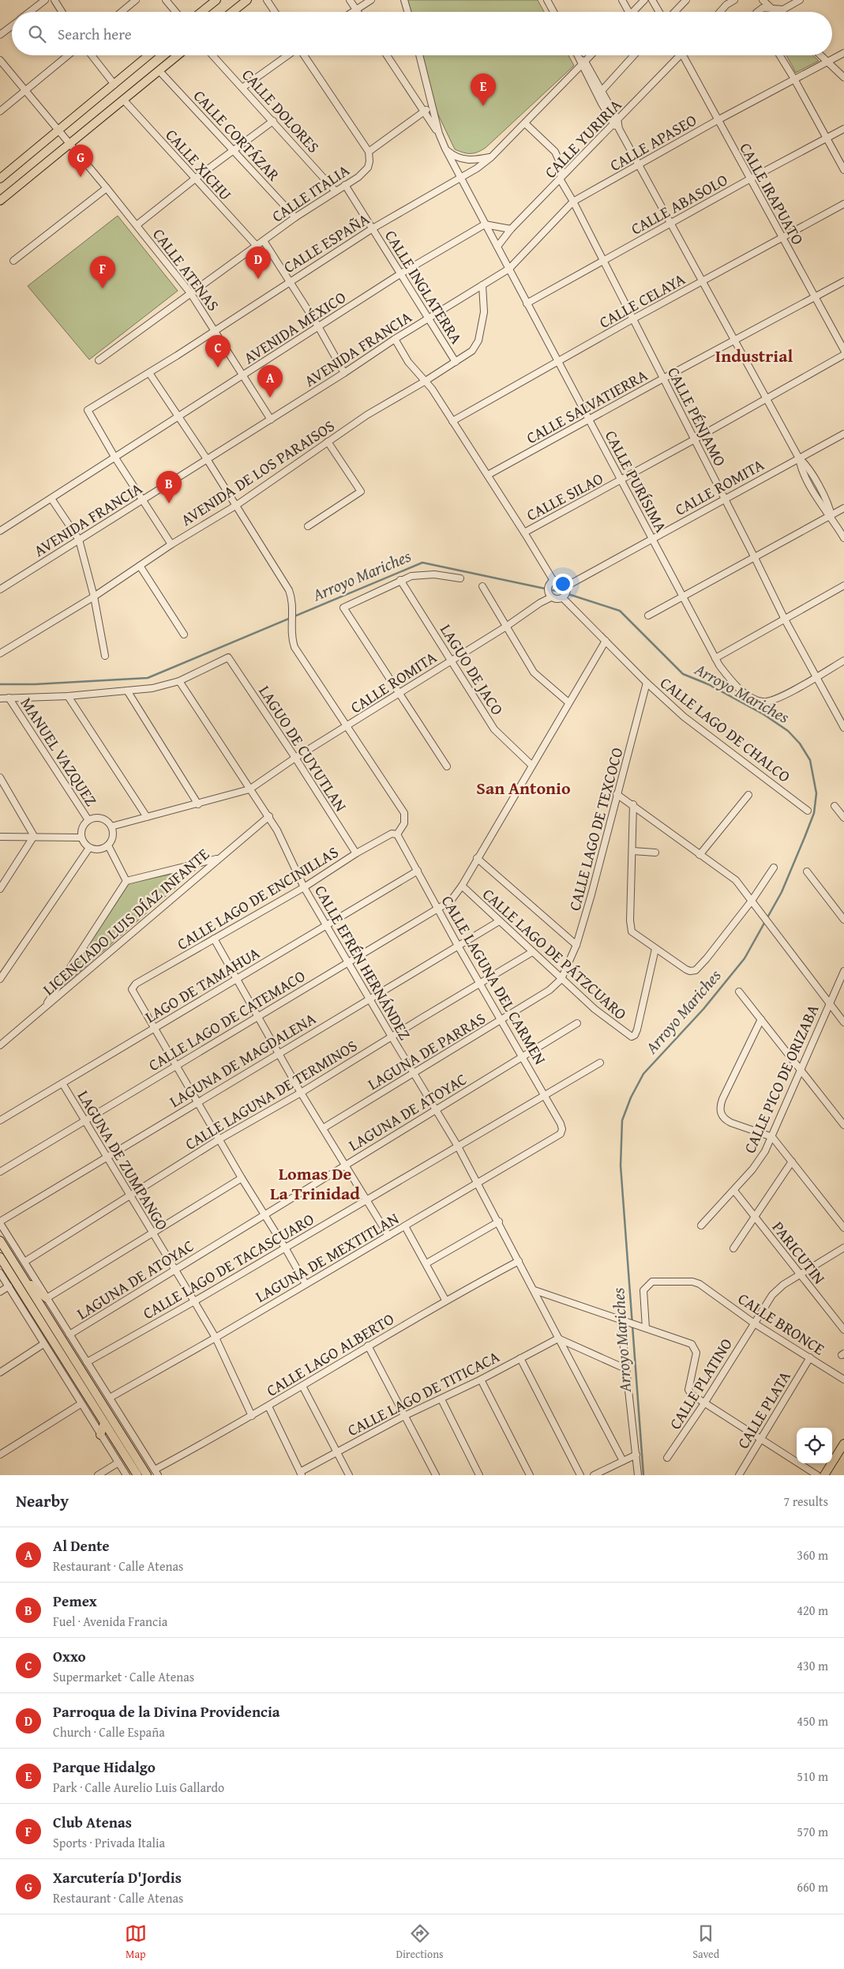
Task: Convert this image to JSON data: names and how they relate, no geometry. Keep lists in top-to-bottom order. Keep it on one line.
{"streets":{"street":["CALLE DOLORES","CALLE CORTÁZAR","CALLE YURIRIA","CALLE APASEO","CALLE XICHU","CALLE ITALIA","CALLE IRAPUATO","CALLE ABASOLO","CALLE ESPAÑA","CALLE ATENAS","CALLE INGLATERRA","CALLE CELAYA","AVENIDA MÉXICO","AVENIDA FRANCIA","CALLE SALVATIERRA","CALLE PÉNJAMO","AVENIDA DE LOS PARAISOS","CALLE PURÍSIMA","CALLE ROMITA","CALLE SILAO","LAGUO DE JACO","CALLE LAGO DE CHALCO","LAGUO DE CUYUTLAN","MANUEL VAZQUEZ","CALLE LAGO DE TEXCOCO","CALLE LAGO DE ENCINILLAS","LICENCIADO LUIS DÍAZ INFANTE","CALLE LAGO DE PÁTZCUARO","CALLE EFRÉN HERNÁNDEZ","CALLE LAGUNA DEL CARMEN","LAGO DE TAMAHUA","CALLE LAGO DE CATEMACO","LAGUNA DE PARRAS","LAGUNA DE MAGDALENA","CALLE PICO DE ORIZABA","CALLE LAGUNA DE TERMINOS","LAGUNA DE ATOYAC","LAGUNA DE ZUMPANGO","PARICUTIN","LAGUNA DE MEXTITLAN","CALLE LAGO DE TACASCUARO","CALLE BRONCE","CALLE LAGO ALBERTO","CALLE PLATINO","CALLE LAGO DE TITICACA","CALLE PLATA"]},"crossings":[["CALLE DOLORES","CALLE ITALIA"],["CALLE CORTÁZAR","CALLE ITALIA"],["CALLE YURIRIA","CALLE PÉNJAMO"],["CALLE YURIRIA","CALLE PURÍSIMA"],["CALLE APASEO","CALLE IRAPUATO"],["CALLE APASEO","AVENIDA FRANCIA"],["CALLE APASEO","CALLE PÉNJAMO"],["CALLE APASEO","CALLE PURÍSIMA"],["CALLE XICHU","CALLE ITALIA"],["CALLE ITALIA","CALLE ATENAS"],["CALLE ITALIA","CALLE INGLATERRA"],["CALLE IRAPUATO","CALLE ABASOLO"],["CALLE IRAPUATO","CALLE CELAYA"],["CALLE IRAPUATO","CALLE SALVATIERRA"],["CALLE ABASOLO","CALLE PÉNJAMO"],["CALLE ABASOLO","CALLE PURÍSIMA"],["CALLE ESPAÑA","CALLE ATENAS"],["CALLE ESPAÑA","CALLE INGLATERRA"],["CALLE ESPAÑA","AVENIDA MÉXICO"],["CALLE ESPAÑA","CALLE PÉNJAMO"],["CALLE ESPAÑA","CALLE PURÍSIMA"],["CALLE ATENAS","AVENIDA MÉXICO"],["CALLE ATENAS","AVENIDA FRANCIA"],["CALLE INGLATERRA","AVENIDA MÉXICO"],["CALLE INGLATERRA","AVENIDA FRANCIA"],["CALLE INGLATERRA","AVENIDA DE LOS PARAISOS"],["CALLE CELAYA","CALLE PÉNJAMO"],["CALLE CELAYA","CALLE PURÍSIMA"],["AVENIDA MÉXICO","CALLE PURÍSIMA"],["AVENIDA FRANCIA","AVENIDA DE LOS PARAISOS"],["AVENIDA FRANCIA","CALLE PURÍSIMA"],["CALLE SALVATIERRA","CALLE PÉNJAMO"],["CALLE SALVATIERRA","CALLE PURÍSIMA"],["CALLE PÉNJAMO","CALLE PURÍSIMA"],["CALLE PÉNJAMO","CALLE ROMITA"],["CALLE PÉNJAMO","CALLE SILAO"],["CALLE PURÍSIMA","CALLE ROMITA"],["CALLE PURÍSIMA","CALLE SILAO"],["CALLE ROMITA","LAGUO DE JACO"],["CALLE ROMITA","CALLE LAGO DE CHALCO"],["CALLE ROMITA","LAGUO DE CUYUTLAN"],["CALLE ROMITA","MANUEL VAZQUEZ"],["CALLE ROMITA","CALLE EFRÉN HERNÁNDEZ"],["LAGUO DE JACO","CALLE LAGO DE CATEMACO"],["CALLE LAGO DE CHALCO","CALLE LAGO DE TEXCOCO"],["CALLE LAGO DE CHALCO","CALLE LAGO DE CATEMACO"],["LAGUO DE CUYUTLAN","CALLE LAGO DE ENCINILLAS"],["LAGUO DE CUYUTLAN","CALLE EFRÉN HERNÁNDEZ"],["CALLE LAGO DE TEXCOCO","CALLE LAGO DE PÁTZCUARO"],["CALLE LAGO DE TEXCOCO","LAGUNA DE PARRAS"],["CALLE LAGO DE ENCINILLAS","CALLE EFRÉN HERNÁNDEZ"],["CALLE LAGO DE ENCINILLAS","CALLE LAGUNA DEL CARMEN"],["CALLE LAGO DE ENCINILLAS","LAGO DE TAMAHUA"],["LICENCIADO LUIS DÍAZ INFANTE","CALLE EFRÉN HERNÁNDEZ"],["CALLE LAGO DE PÁTZCUARO","CALLE LAGO DE CATEMACO"],["CALLE LAGO DE PÁTZCUARO","LAGUNA DE PARRAS"],["CALLE LAGO DE PÁTZCUARO","LAGUNA DE MAGDALENA"],["CALLE LAGO DE PÁTZCUARO","CALLE LAGUNA DE TERMINOS"],["CALLE EFRÉN HERNÁNDEZ","LAGO DE TAMAHUA"],["CALLE EFRÉN HERNÁNDEZ","CALLE LAGO DE CATEMACO"],["CALLE EFRÉN HERNÁNDEZ","LAGUNA DE PARRAS"],["CALLE EFRÉN HERNÁNDEZ","LAGUNA DE MAGDALENA"],["CALLE EFRÉN HERNÁNDEZ","CALLE LAGUNA DE TERMINOS"],["CALLE EFRÉN HERNÁNDEZ","LAGUNA DE ATOYAC"],["CALLE EFRÉN HERNÁNDEZ","LAGUNA DE MEXTITLAN"],["CALLE EFRÉN HERNÁNDEZ","CALLE LAGO DE TACASCUARO"],["CALLE EFRÉN HERNÁNDEZ","CALLE LAGO ALBERTO"],["CALLE EFRÉN HERNÁNDEZ","CALLE LAGO DE TITICACA"],["CALLE LAGUNA DEL CARMEN","LAGO DE TAMAHUA"],["CALLE LAGUNA DEL CARMEN","CALLE LAGO DE CATEMACO"],["CALLE LAGUNA DEL CARMEN","LAGUNA DE PARRAS"],["CALLE LAGUNA DEL CARMEN","LAGUNA DE MAGDALENA"],["CALLE LAGUNA DEL CARMEN","CALLE LAGUNA DE TERMINOS"],["CALLE LAGUNA DEL CARMEN","LAGUNA DE ATOYAC"],["CALLE LAGUNA DEL CARMEN","LAGUNA DE MEXTITLAN"],["CALLE LAGUNA DEL CARMEN","CALLE LAGO DE TACASCUARO"],["LAGO DE TAMAHUA","LAGUNA DE ZUMPANGO"],["CALLE LAGO DE CATEMACO","LAGUNA DE ZUMPANGO"],["LAGUNA DE MAGDALENA","LAGUNA DE ZUMPANGO"],["CALLE PICO DE ORIZABA","PARICUTIN"],["CALLE LAGUNA DE TERMINOS","LAGUNA DE ZUMPANGO"],["LAGUNA DE ATOYAC","LAGUNA DE ZUMPANGO"],["LAGUNA DE ZUMPANGO","LAGUNA DE MEXTITLAN"],["LAGUNA DE ZUMPANGO","CALLE LAGO DE TACASCUARO"],["LAGUNA DE ZUMPANGO","CALLE LAGO ALBERTO"],["PARICUTIN","CALLE PLATINO"],["CALLE BRONCE","CALLE PLATINO"],["CALLE BRONCE","CALLE PLATA"]],"districts":["Industrial","San Antonio","Lomas De La Trinidad"],"water":["Arroyo Mariches"],"page":{"search":"Search here","pins":["E","G","D","F","C","A","B"],"heading":["Nearby","7 results"],"list":[{"mark":"A","name":"Al Dente","note":"Restaurant · Calle Atenas","value":"360 m"},{"mark":"B","name":"Pemex","note":"Fuel · Avenida Francia","value":"420 m"},{"mark":"C","name":"Oxxo","note":"Supermarket · Calle Atenas","value":"430 m"},{"mark":"D","name":"Parroqua de la Divina Providencia","note":"Church · Calle España","value":"450 m"},{"mark":"E","name":"Parque Hidalgo","note":"Park · Calle Aurelio Luis Gallardo","value":"510 m"},{"mark":"F","name":"Club Atenas","note":"Sports · Privada Italia","value":"570 m"},{"mark":"G","name":"Xarcutería D'Jordis","note":"Restaurant · Calle Atenas","value":"660 m"}],"nav":["Map","Directions","Saved"]}}
